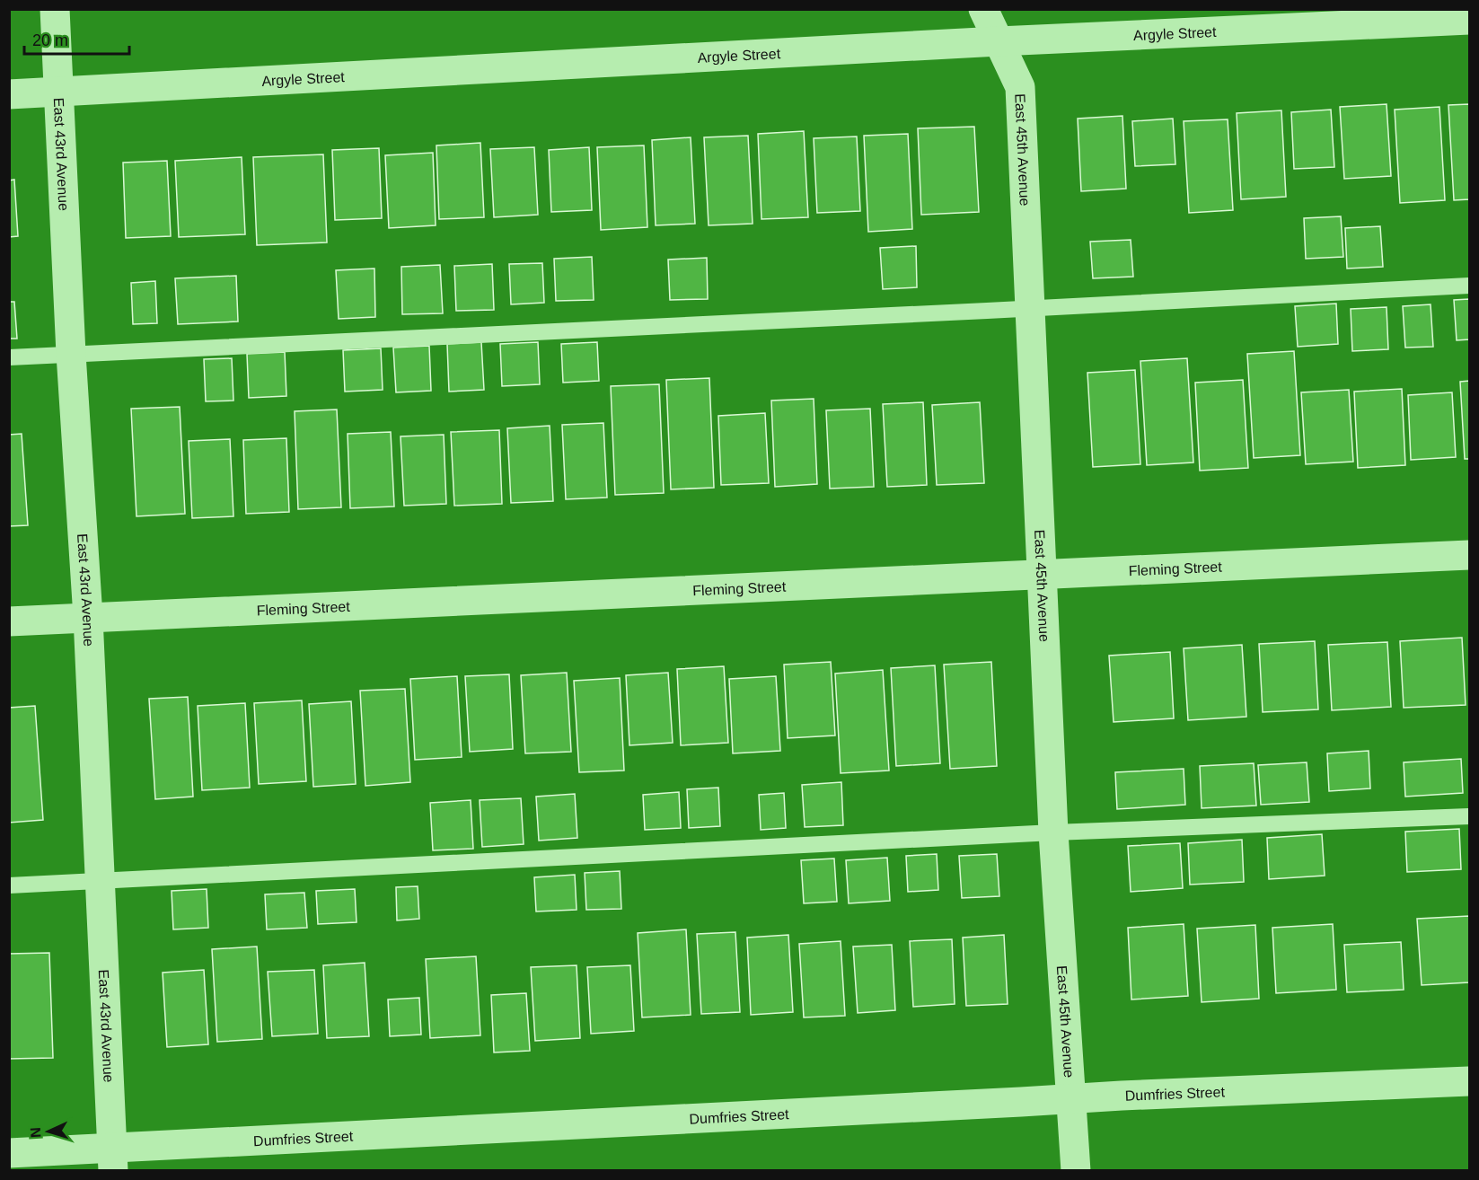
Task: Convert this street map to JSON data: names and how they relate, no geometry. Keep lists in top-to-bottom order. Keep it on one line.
{"streets":{"street":["Argyle Street","East 45th Avenue","East 43rd Avenue","Fleming Street","Dumfries Street"]},"crossings":[["Argyle Street","East 45th Avenue"],["Argyle Street","East 43rd Avenue"],["East 45th Avenue","Fleming Street"],["East 45th Avenue","Dumfries Street"],["East 43rd Avenue","Fleming Street"],["East 43rd Avenue","Dumfries Street"]],"scale_bar":"20 m","north":"left"}
